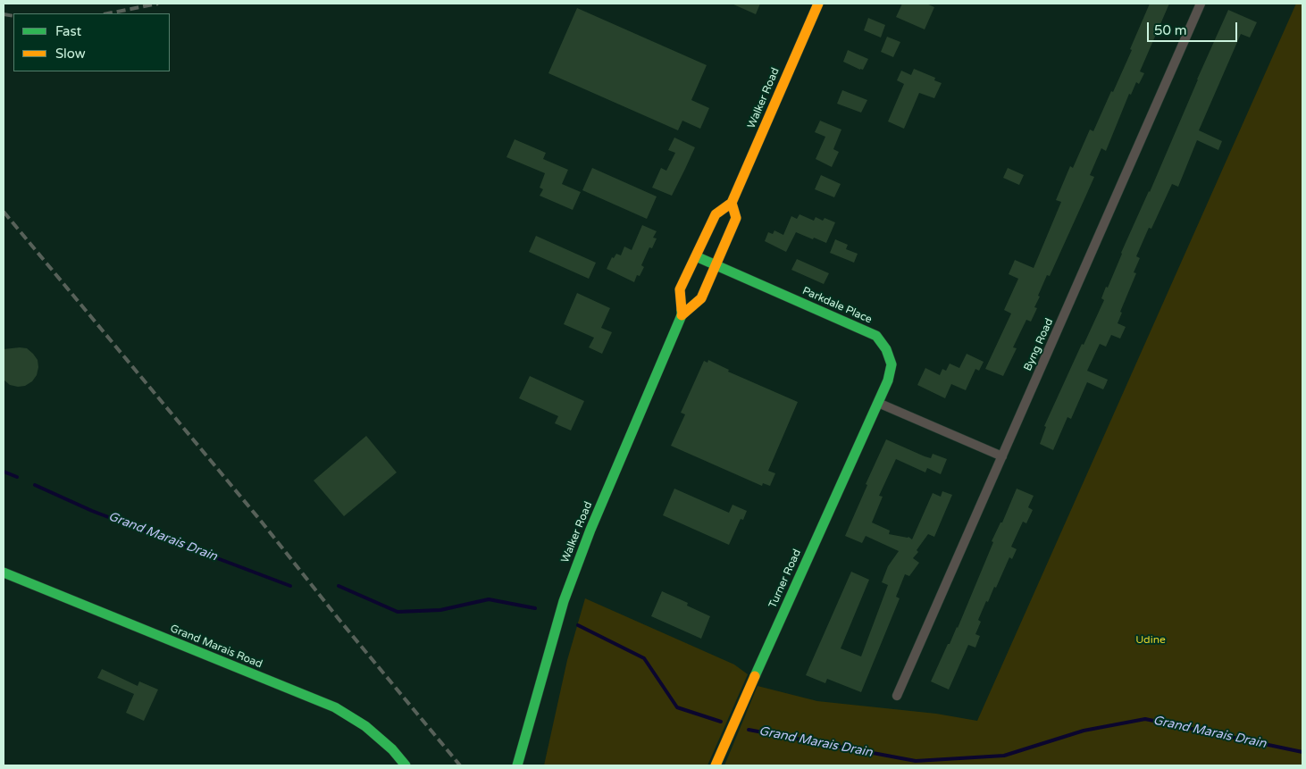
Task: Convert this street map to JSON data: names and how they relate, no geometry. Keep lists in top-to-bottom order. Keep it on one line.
{"streets":{"street":["Walker Road","Parkdale Place","Byng Road","Turner Road","Grand Marais Road"]},"crossings":[["Walker Road","Parkdale Place"],["Parkdale Place","Turner Road"]],"water":["Grand Marais Drain"],"parks":["Udine"],"legend":["Fast","Slow"],"scale_bar":"50 m"}
